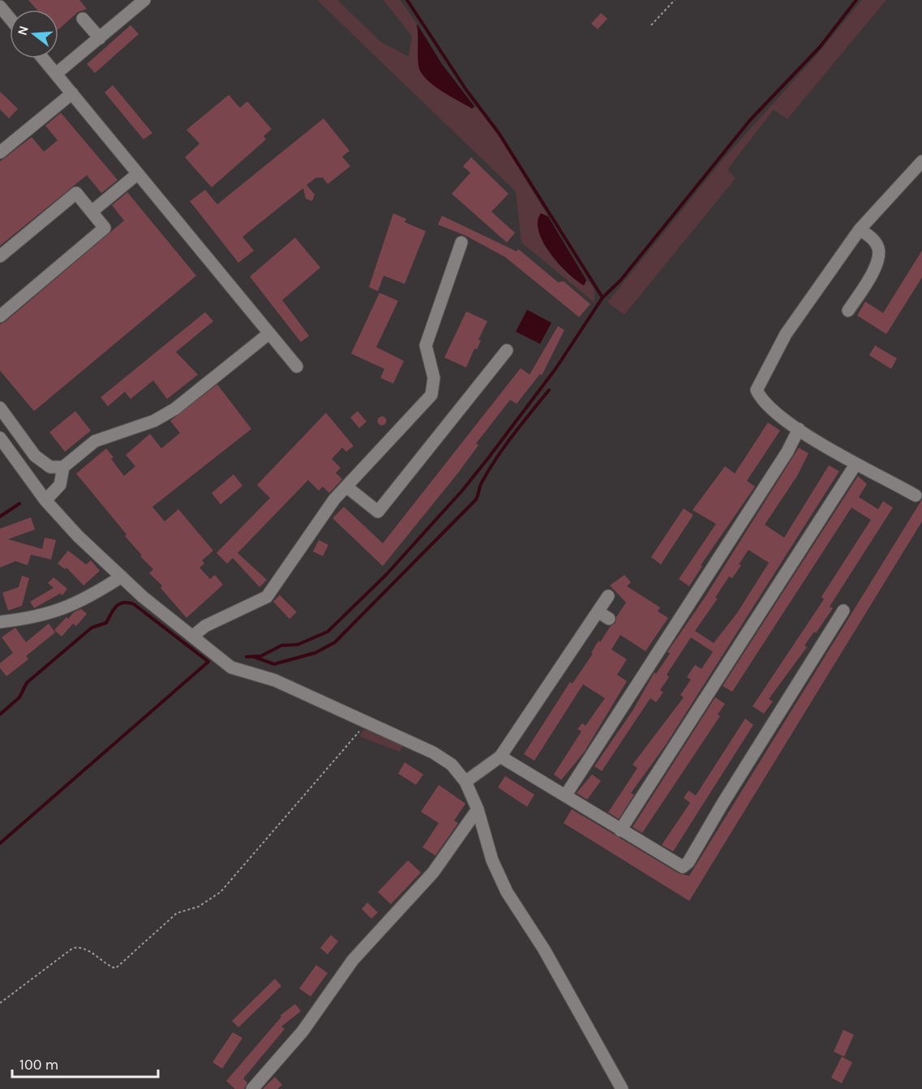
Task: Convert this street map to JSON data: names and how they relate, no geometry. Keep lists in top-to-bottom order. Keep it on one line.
{"scale_bar":"100 m","north":"left"}
